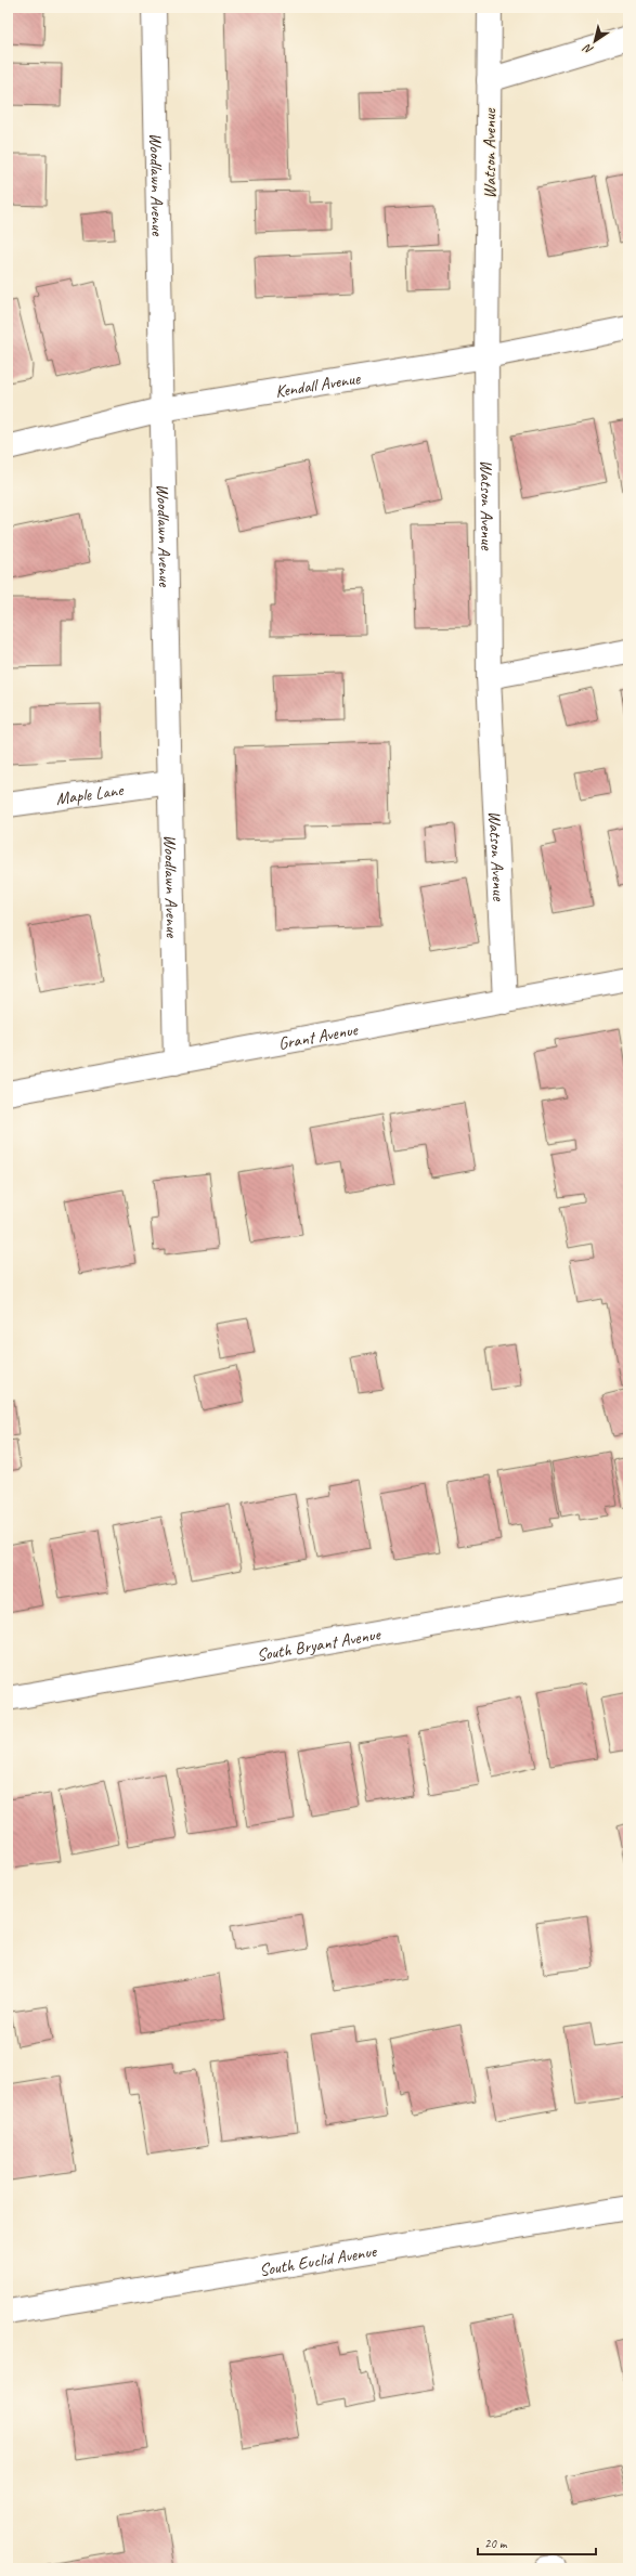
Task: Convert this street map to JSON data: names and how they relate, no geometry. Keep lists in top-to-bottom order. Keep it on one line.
{"streets":{"street":["Watson Avenue","Woodlawn Avenue","Kendall Avenue","Maple Lane","Grant Avenue","South Bryant Avenue","South Euclid Avenue"]},"crossings":[["Watson Avenue","Kendall Avenue"],["Watson Avenue","Grant Avenue"],["Woodlawn Avenue","Kendall Avenue"],["Woodlawn Avenue","Maple Lane"],["Woodlawn Avenue","Grant Avenue"]],"scale_bar":"20 m","north":"bottom left"}
